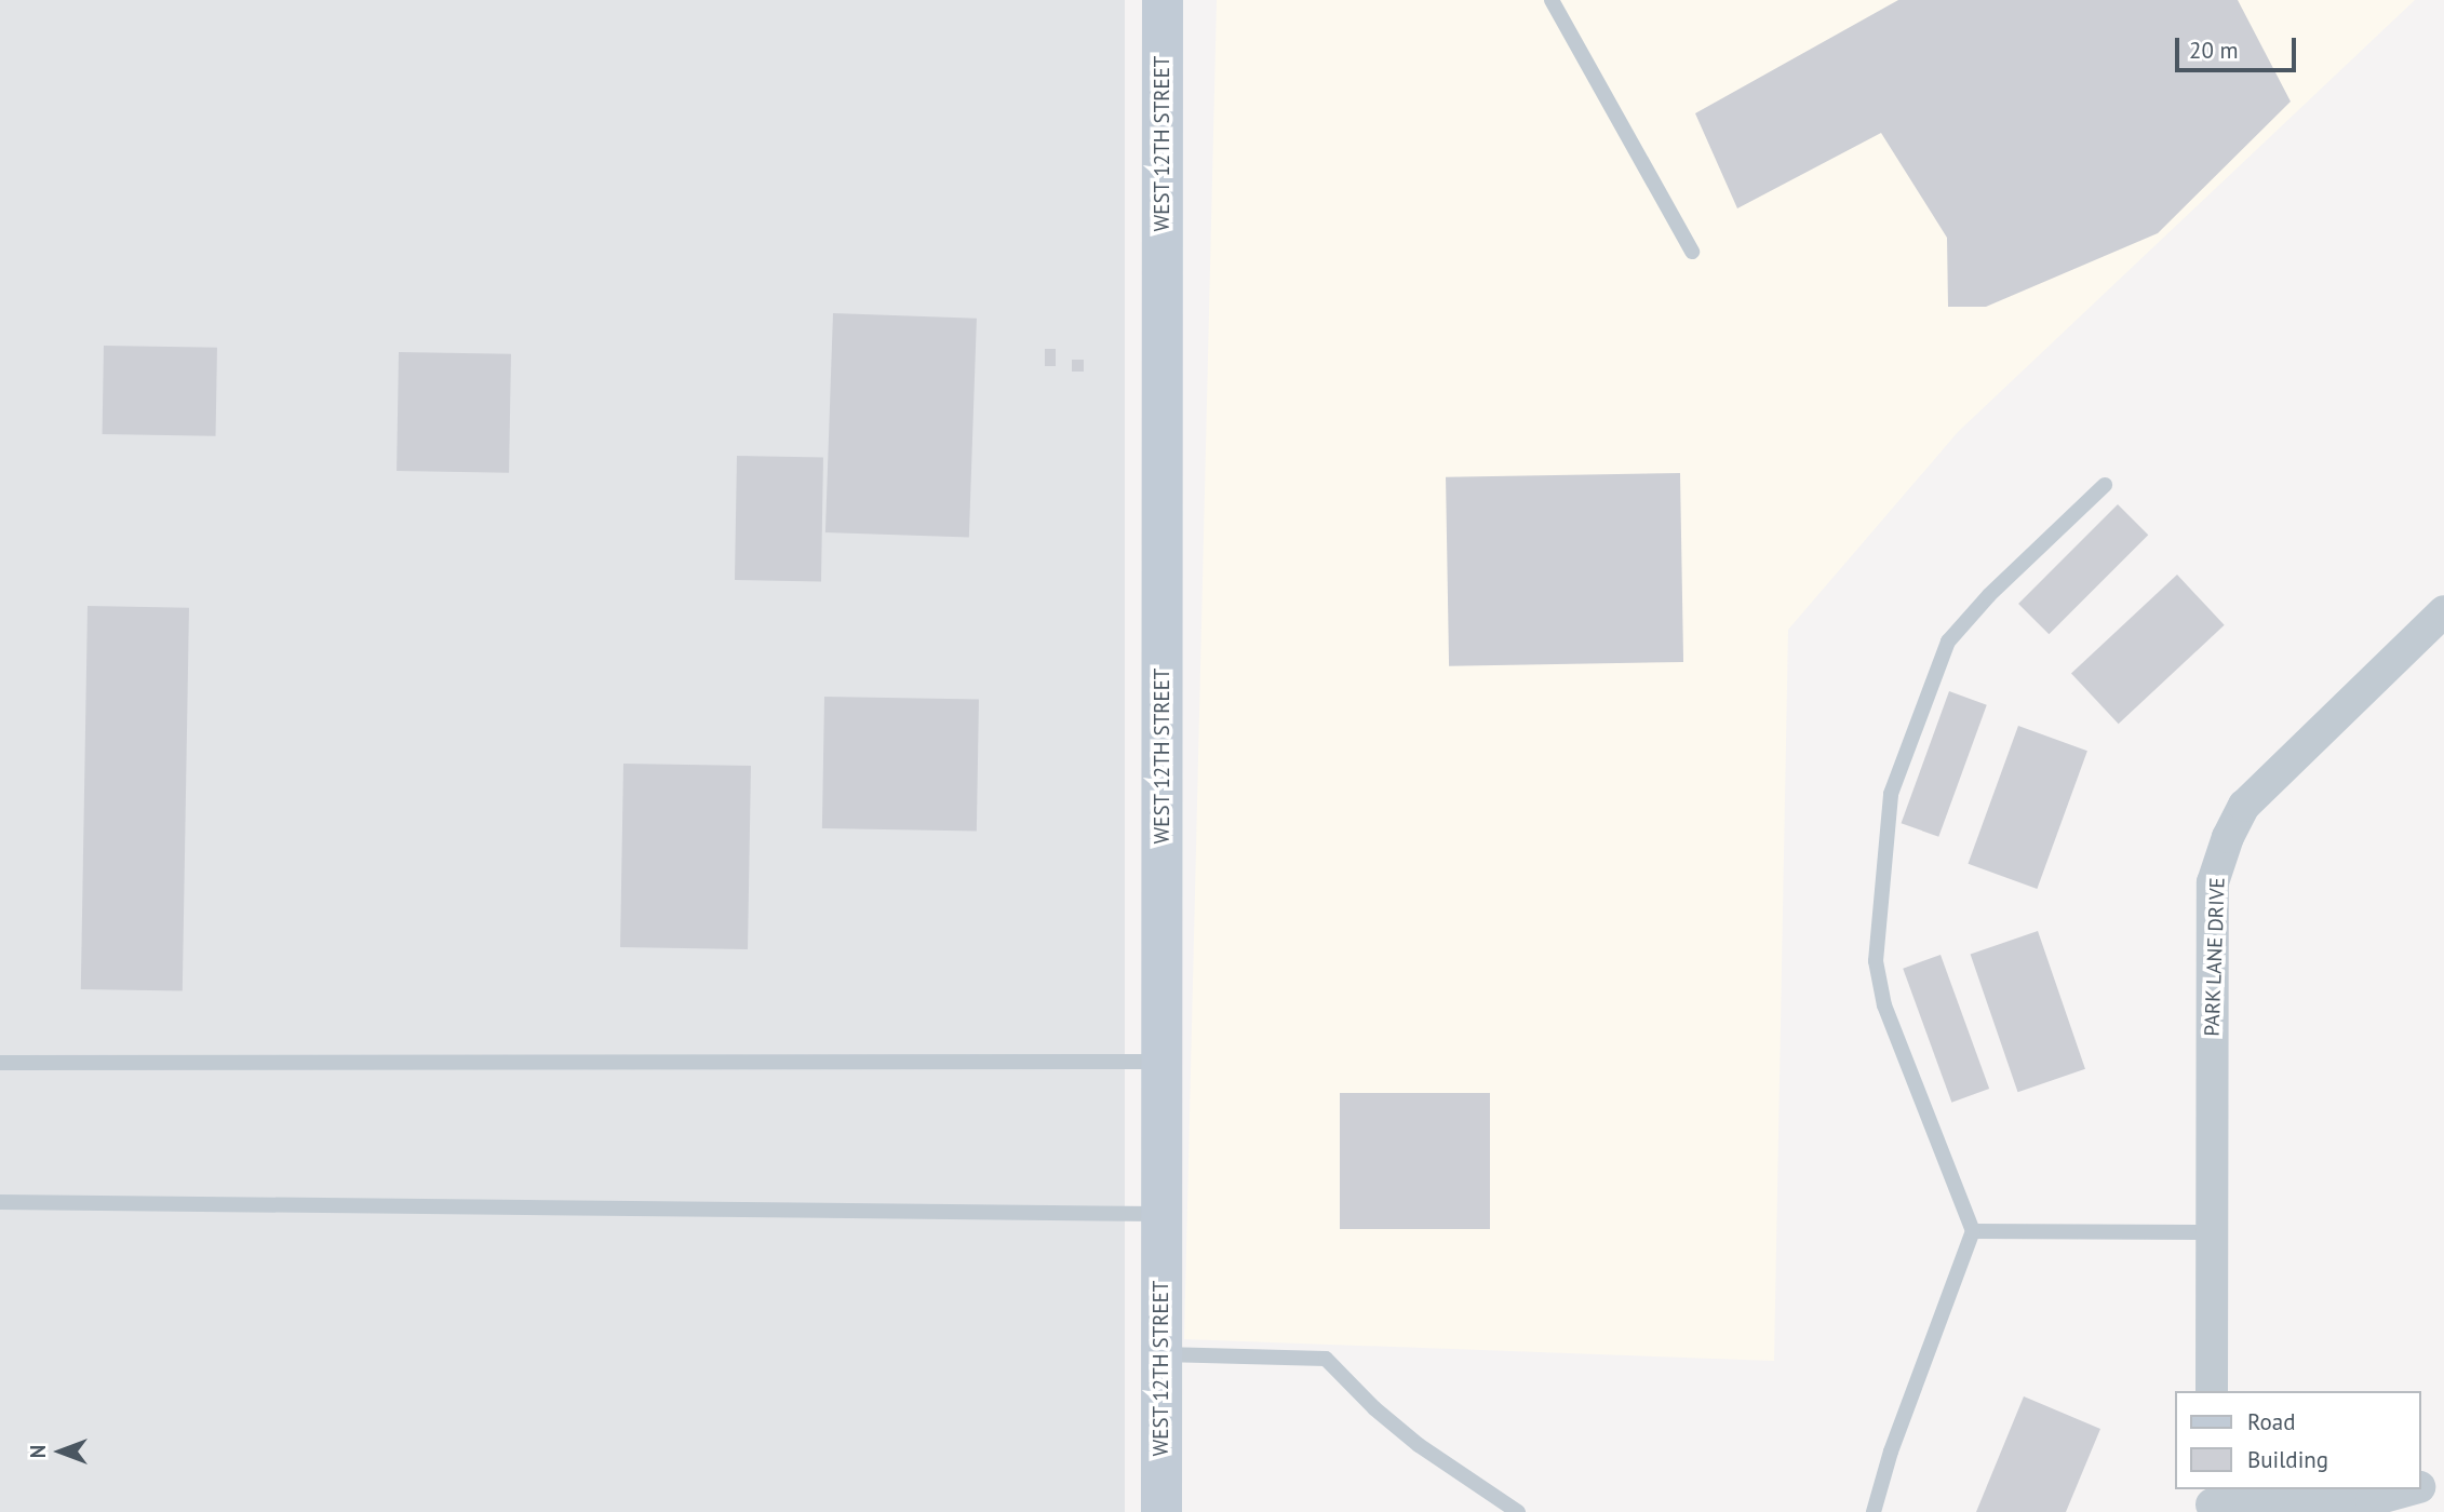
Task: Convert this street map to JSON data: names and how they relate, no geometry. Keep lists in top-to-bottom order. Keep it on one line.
{"streets":{"main road":["WEST 12TH STREET"],"street":["PARK LANE DRIVE"]},"legend":["Road","Building"],"scale_bar":"20 m","north":"left"}
